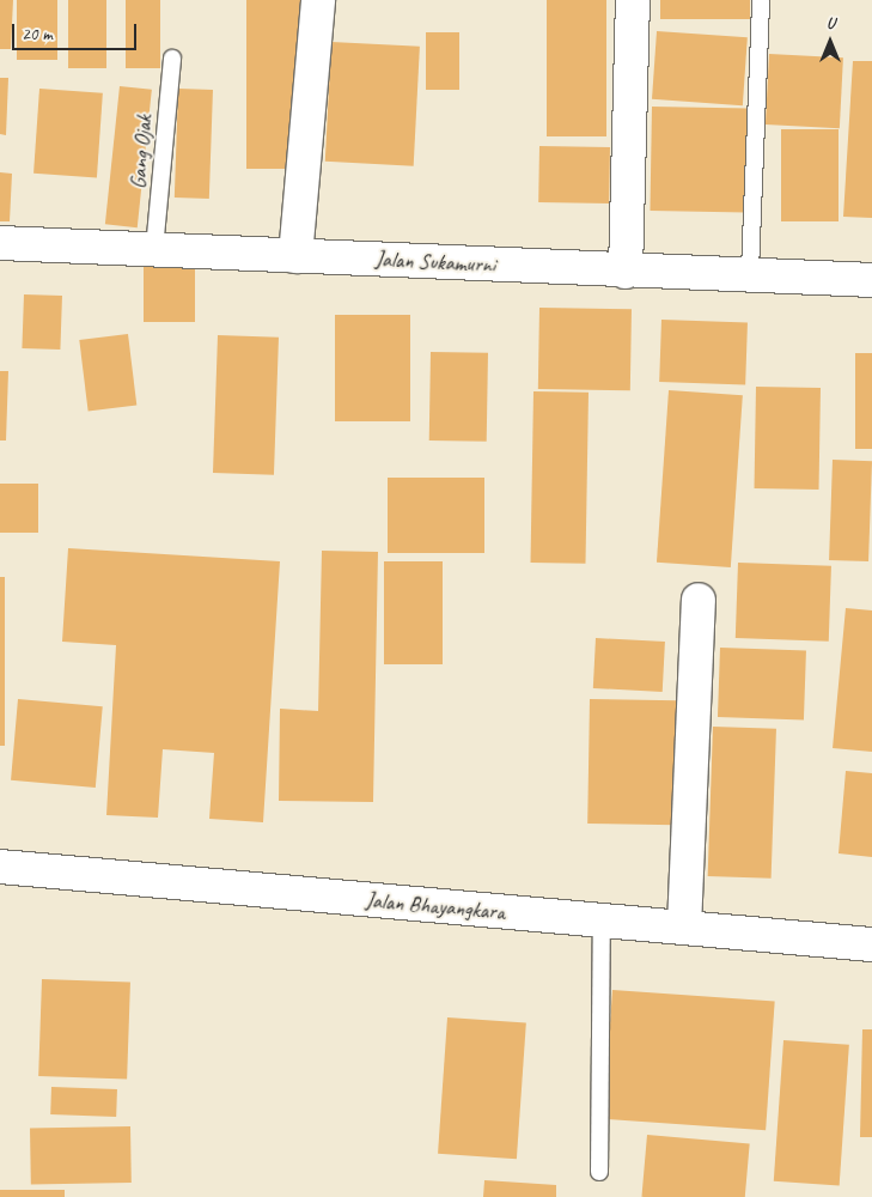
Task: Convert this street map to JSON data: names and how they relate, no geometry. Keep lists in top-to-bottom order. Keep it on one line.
{"streets":{"street":["Jalan Sukamurni","Jalan Bhayangkara"],"lane":["Gang Ojak"]},"crossings":[["Gang Ojak","Jalan Sukamurni"]],"scale_bar":"20 m","north":"top"}
